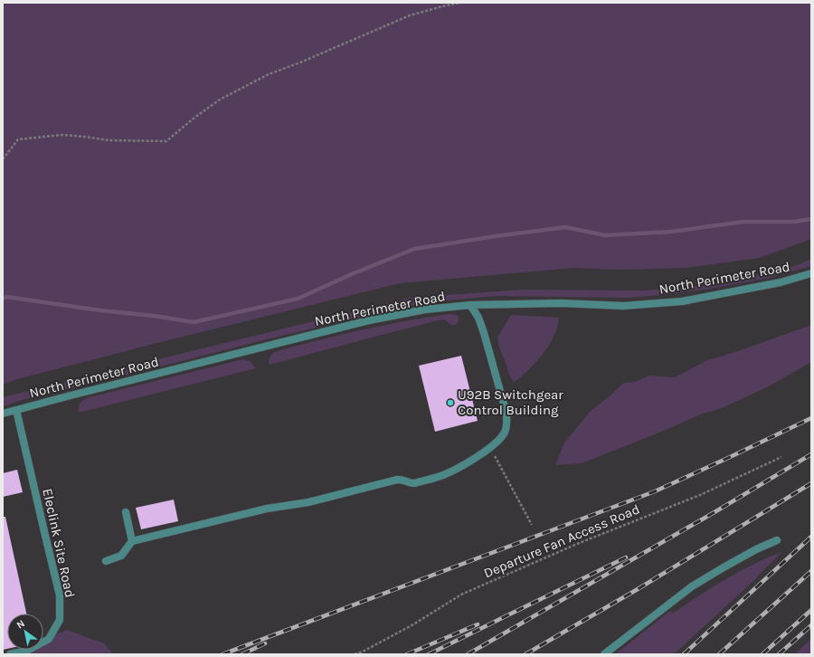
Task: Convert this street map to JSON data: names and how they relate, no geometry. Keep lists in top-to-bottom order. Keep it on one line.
{"streets":{"lane":["North Perimeter Road","Eleclink Site Road"],"path":["Departure Fan Access Road"]},"crossings":[["North Perimeter Road","Eleclink Site Road"]],"places":["U92B Switchgear Control Building"],"north":"top left"}
